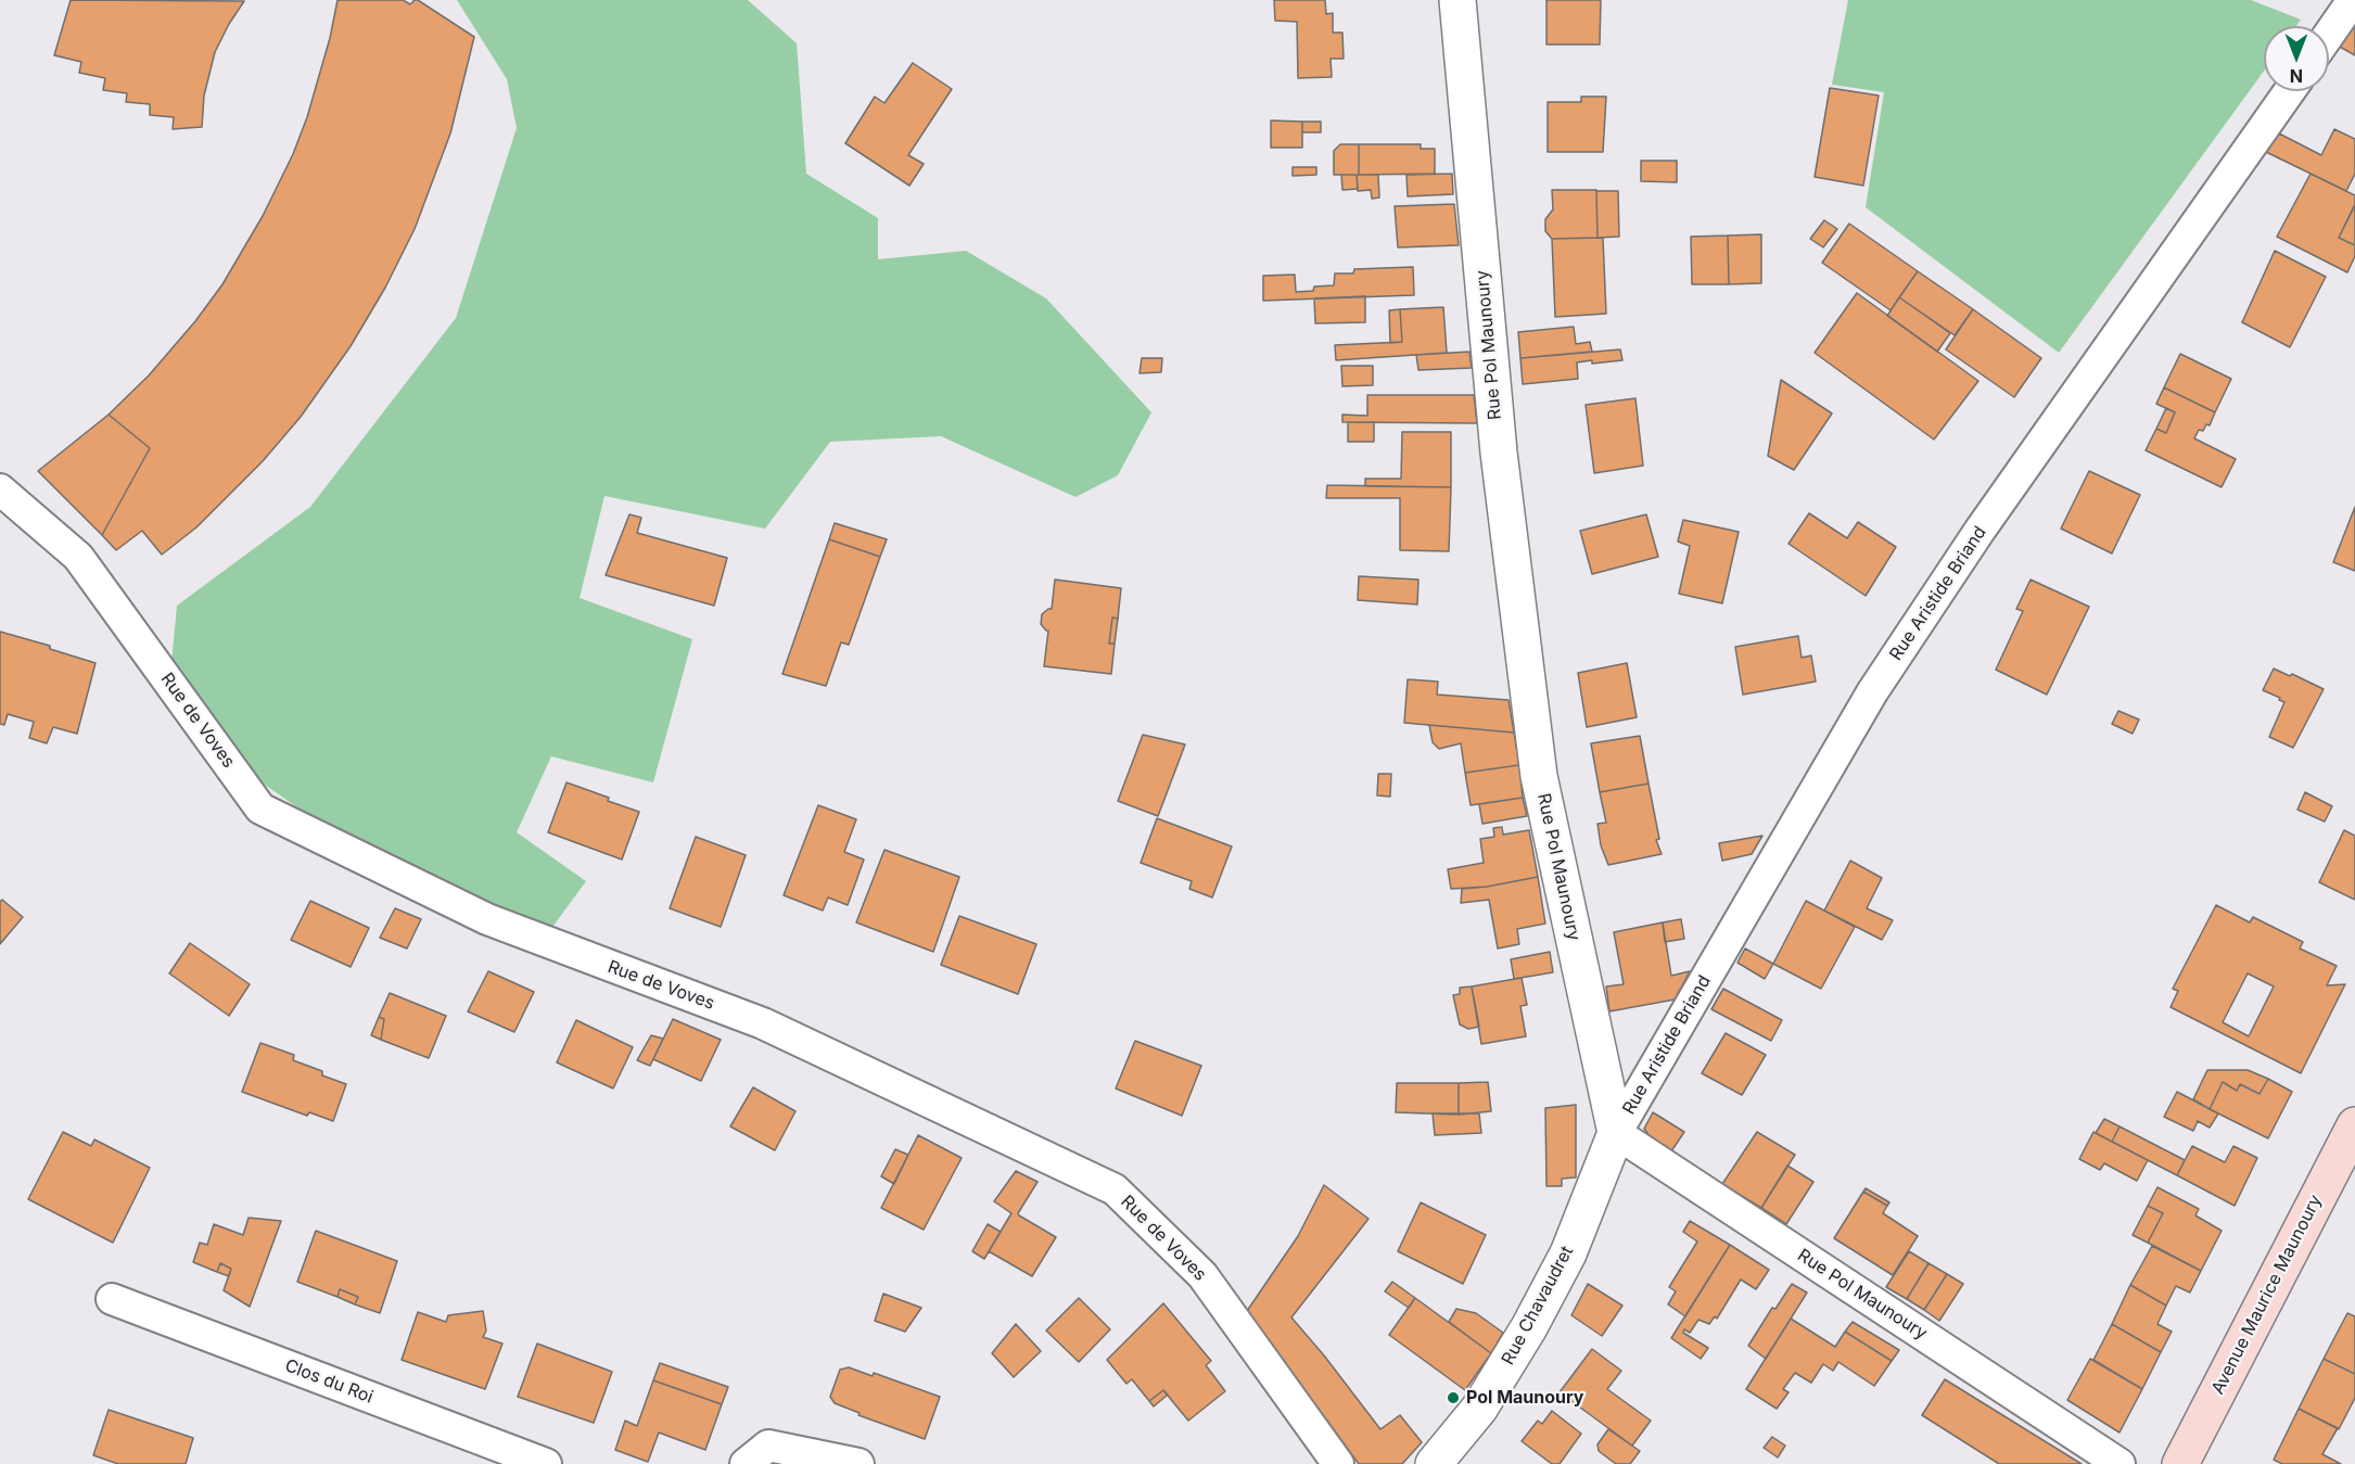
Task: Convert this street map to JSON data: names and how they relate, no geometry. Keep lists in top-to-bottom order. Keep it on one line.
{"streets":{"main road":["Avenue Maurice Maunoury"],"street":["Rue Pol Maunoury","Rue Aristide Briand","Rue de Voves","Rue Chavaudret","Clos du Roi"]},"crossings":[["Rue Pol Maunoury","Rue Aristide Briand"],["Rue Pol Maunoury","Rue Chavaudret"],["Rue Aristide Briand","Rue Chavaudret"]],"places":["Pol Maunoury"],"north":"bottom"}
